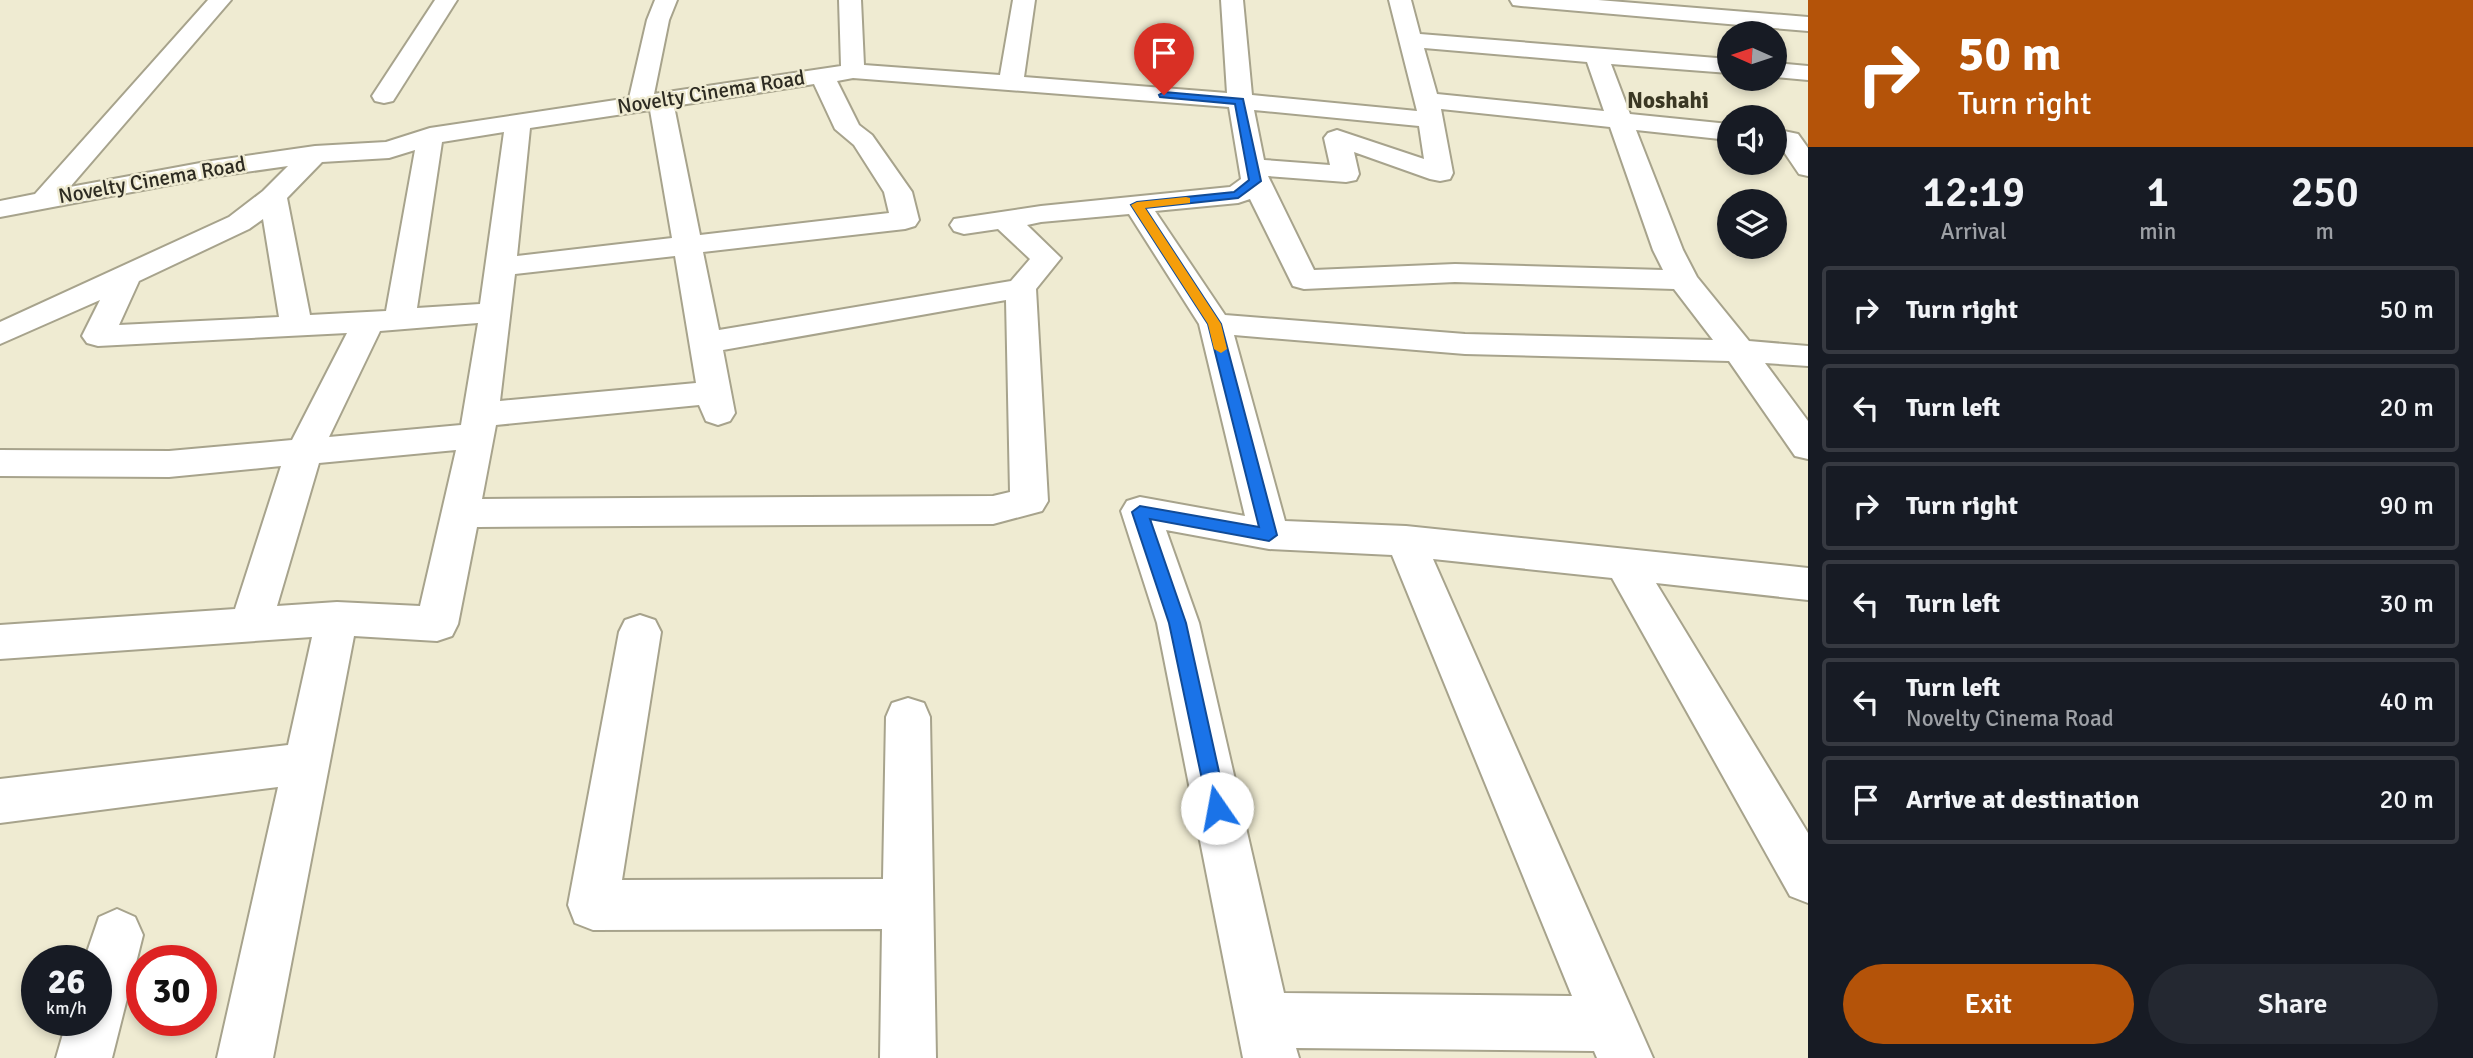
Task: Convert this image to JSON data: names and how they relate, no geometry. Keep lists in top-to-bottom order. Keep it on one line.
{"streets":{"street":["Novelty Cinema Road"]},"districts":["Noshahi"],"north":"left","page":{"turn":["50 m","Turn right"],"eta":["12:19","Arrival","1","min","250","m"],"list":[{"name":"Turn right","value":"50 m"},{"name":"Turn left","value":"20 m"},{"name":"Turn right","value":"90 m"},{"name":"Turn left","value":"30 m"},{"name":"Turn left","note":"Novelty Cinema Road","value":"40 m"},{"name":"Arrive at destination","value":"20 m"}],"speed":"26 km/h","limit":"30","buttons":["Exit","Share"]}}
